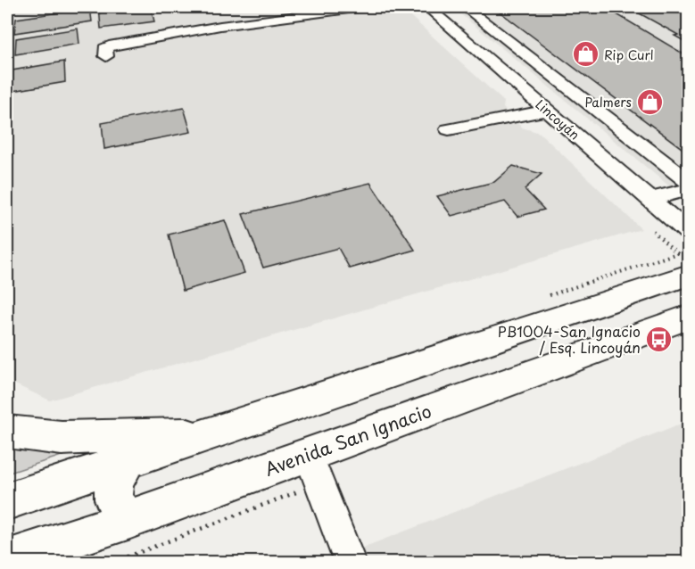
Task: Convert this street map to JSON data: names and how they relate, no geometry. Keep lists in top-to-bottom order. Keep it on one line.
{"streets":{"main road":["Avenida San Ignacio"],"street":["Lincoyán"]},"places":{"shop":["Rip Curl","Palmers"],"bus stop":["PB1004-San Ignacio / Esq. Lincoyán"]}}
